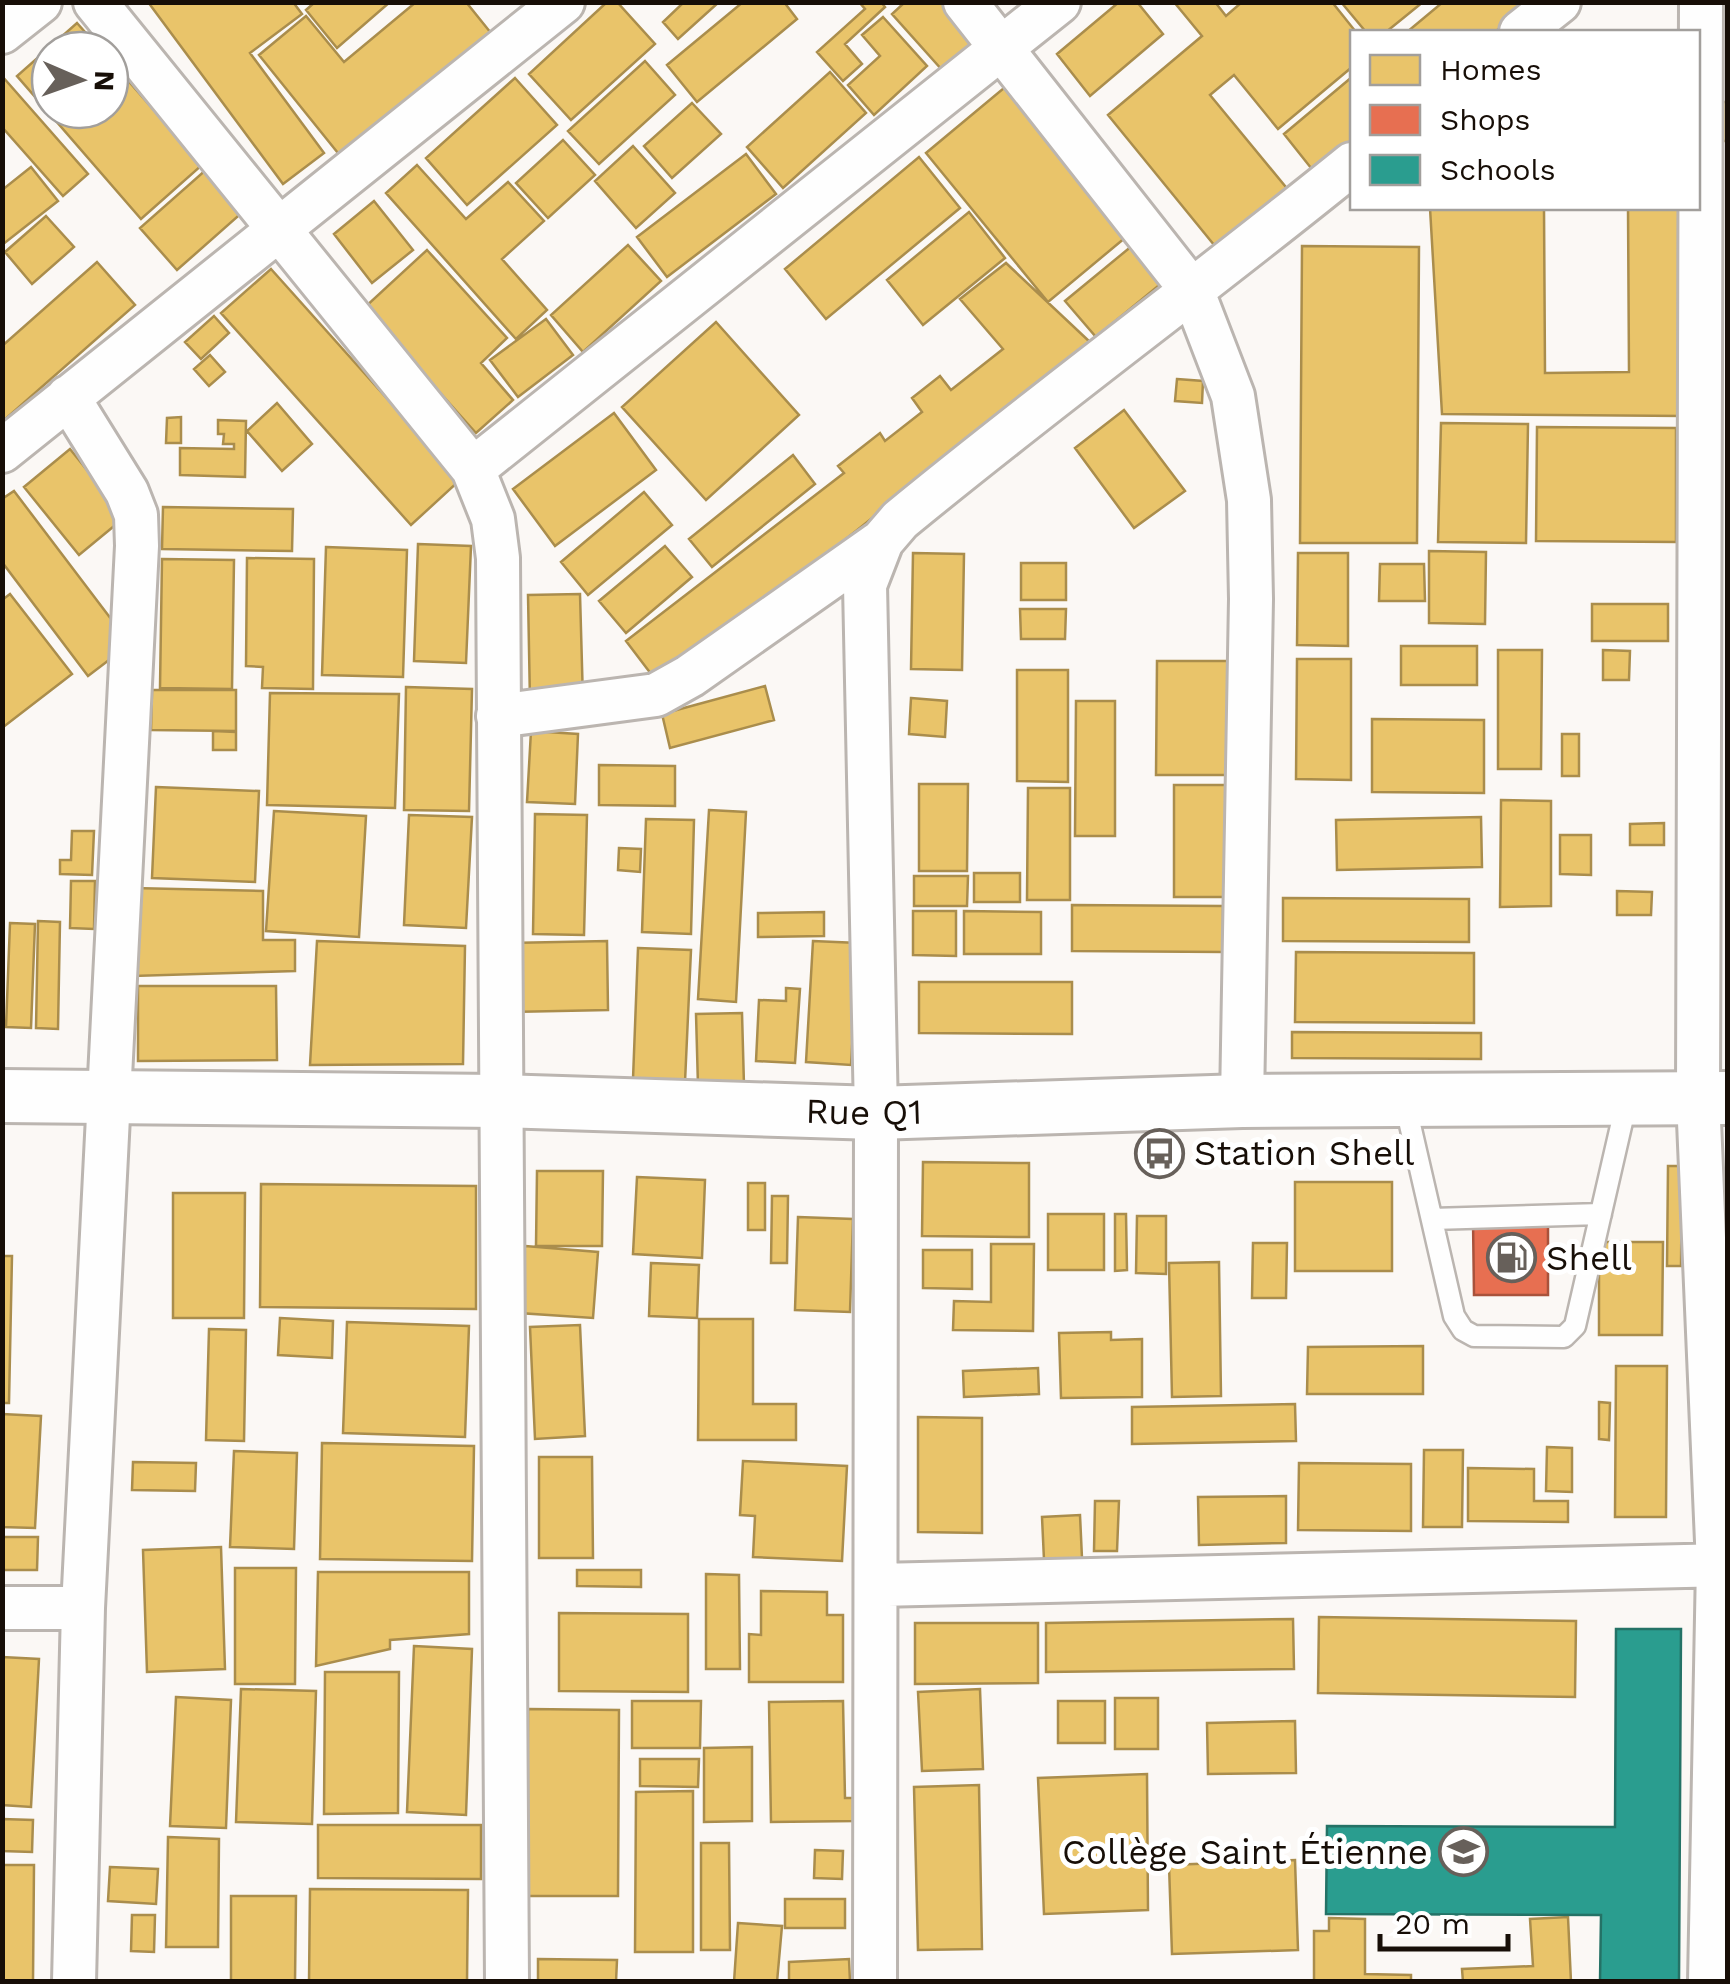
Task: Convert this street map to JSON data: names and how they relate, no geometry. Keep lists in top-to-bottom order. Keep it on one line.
{"streets":{"street":["Rue Q1"]},"places":{"bus stop":["Station Shell"],"fuel station":["Shell"],"school or university":["Collège Saint Étienne"]},"legend":["Homes","Shops","Schools"],"scale_bar":"20 m","north":"right"}
